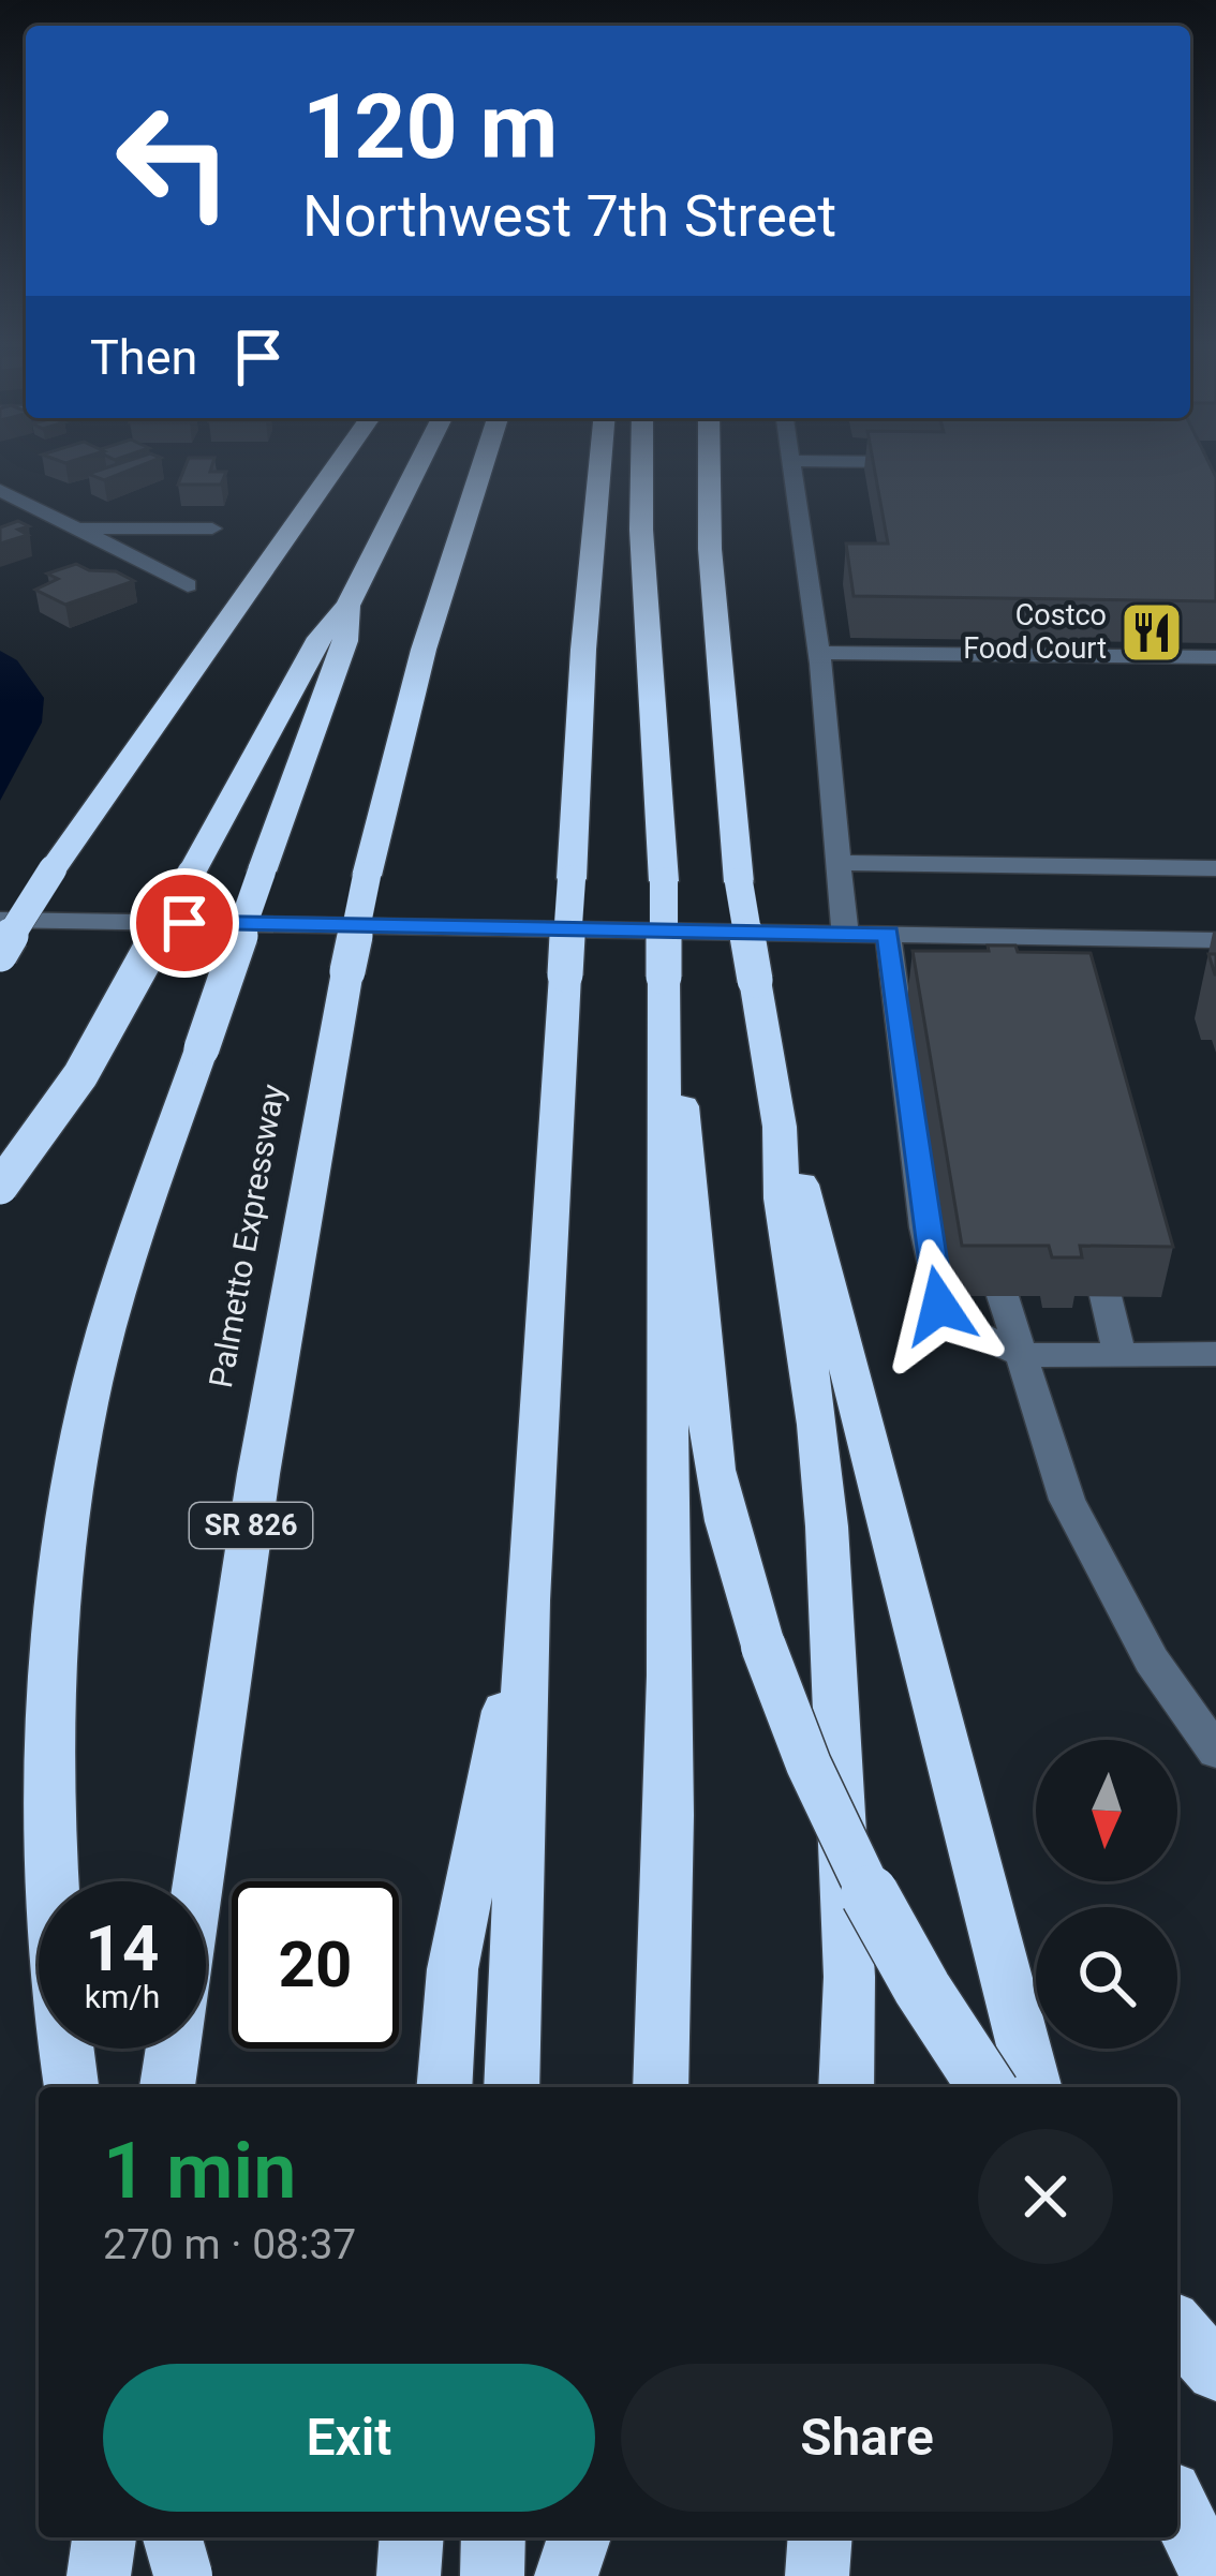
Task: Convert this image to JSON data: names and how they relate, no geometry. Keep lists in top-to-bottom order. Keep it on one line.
{"streets":{"highway":["Palmetto Expressway","SR 826"]},"places":{"restaurant":["Costco Food Court"]},"north":"bottom","page":{"turn":["120 m","Northwest 7th Street"],"then":"Then","speed":"14 km/h","limit":"20","heading":["1 min","270 m · 08:37"],"buttons":["Exit","Share"]}}
